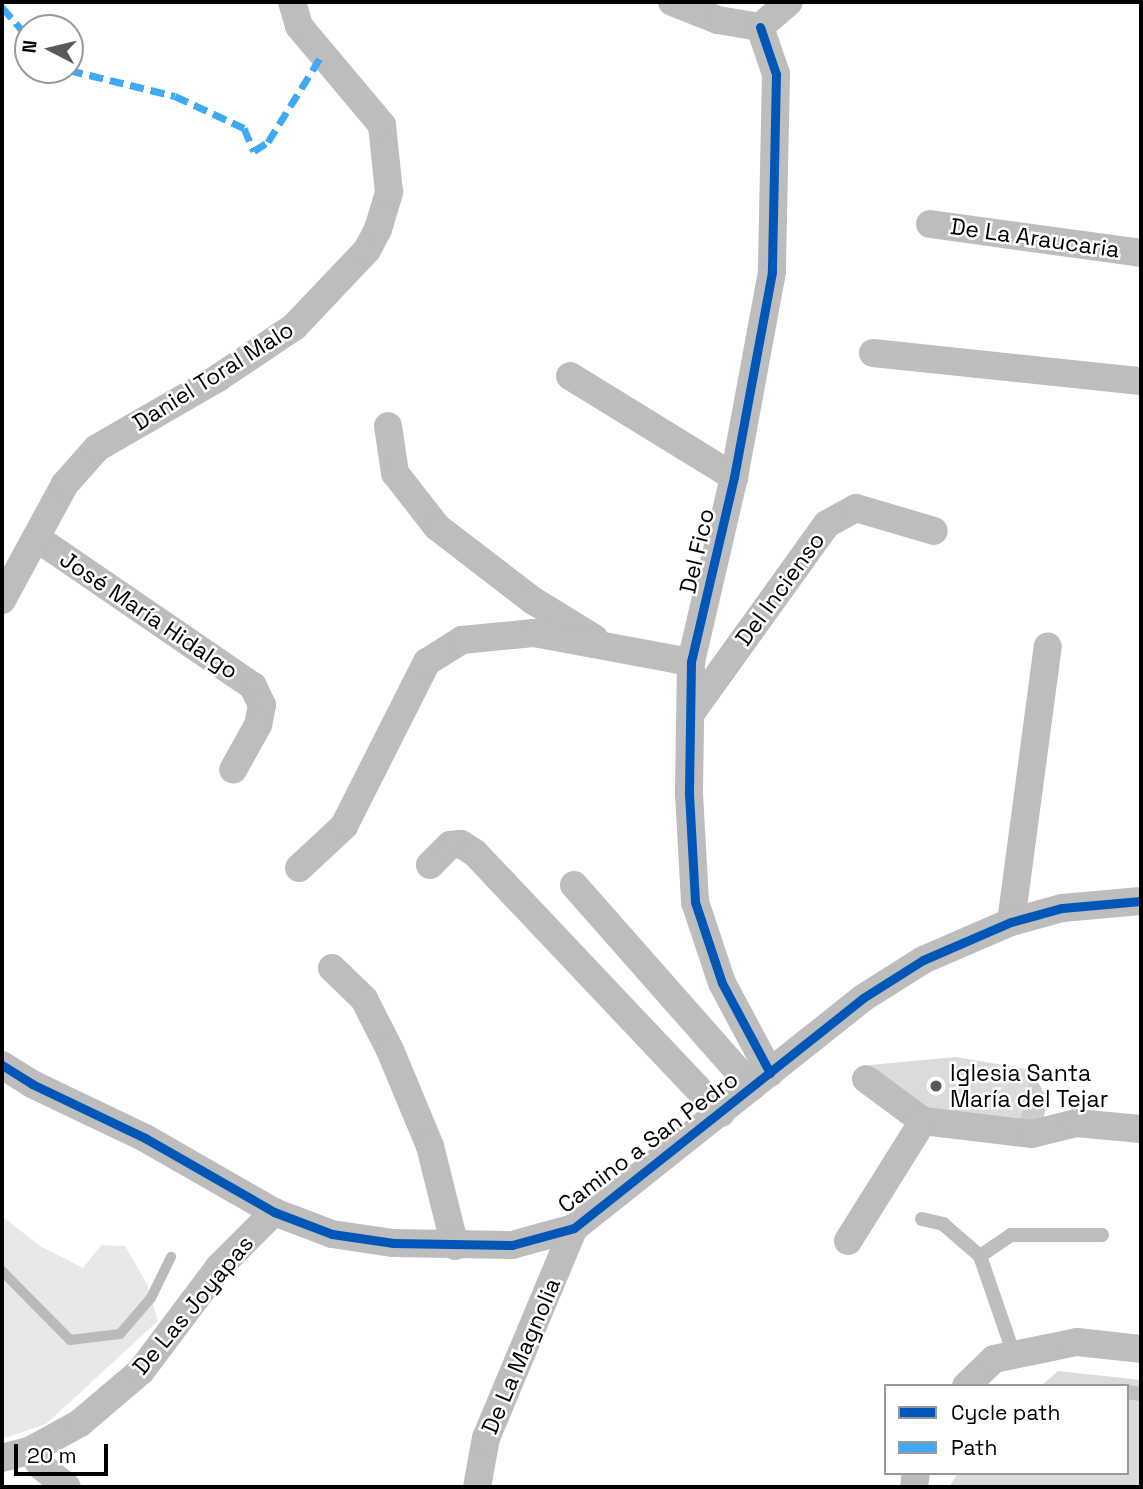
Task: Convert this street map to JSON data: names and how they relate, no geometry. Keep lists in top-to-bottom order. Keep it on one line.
{"streets":{"street":["De La Araucaria","Daniel Toral Malo","Del Fico","Del Incienso","José María Hidalgo","Camino a San Pedro","De Las Joyapas","De La Magnolia"]},"crossings":[["Daniel Toral Malo","José María Hidalgo"],["Del Fico","Del Incienso"],["Del Fico","Camino a San Pedro"],["Camino a San Pedro","De Las Joyapas"],["Camino a San Pedro","De La Magnolia"]],"places":["Iglesia Santa María del Tejar"],"legend":["Cycle path","Path"],"scale_bar":"20 m","north":"left"}
